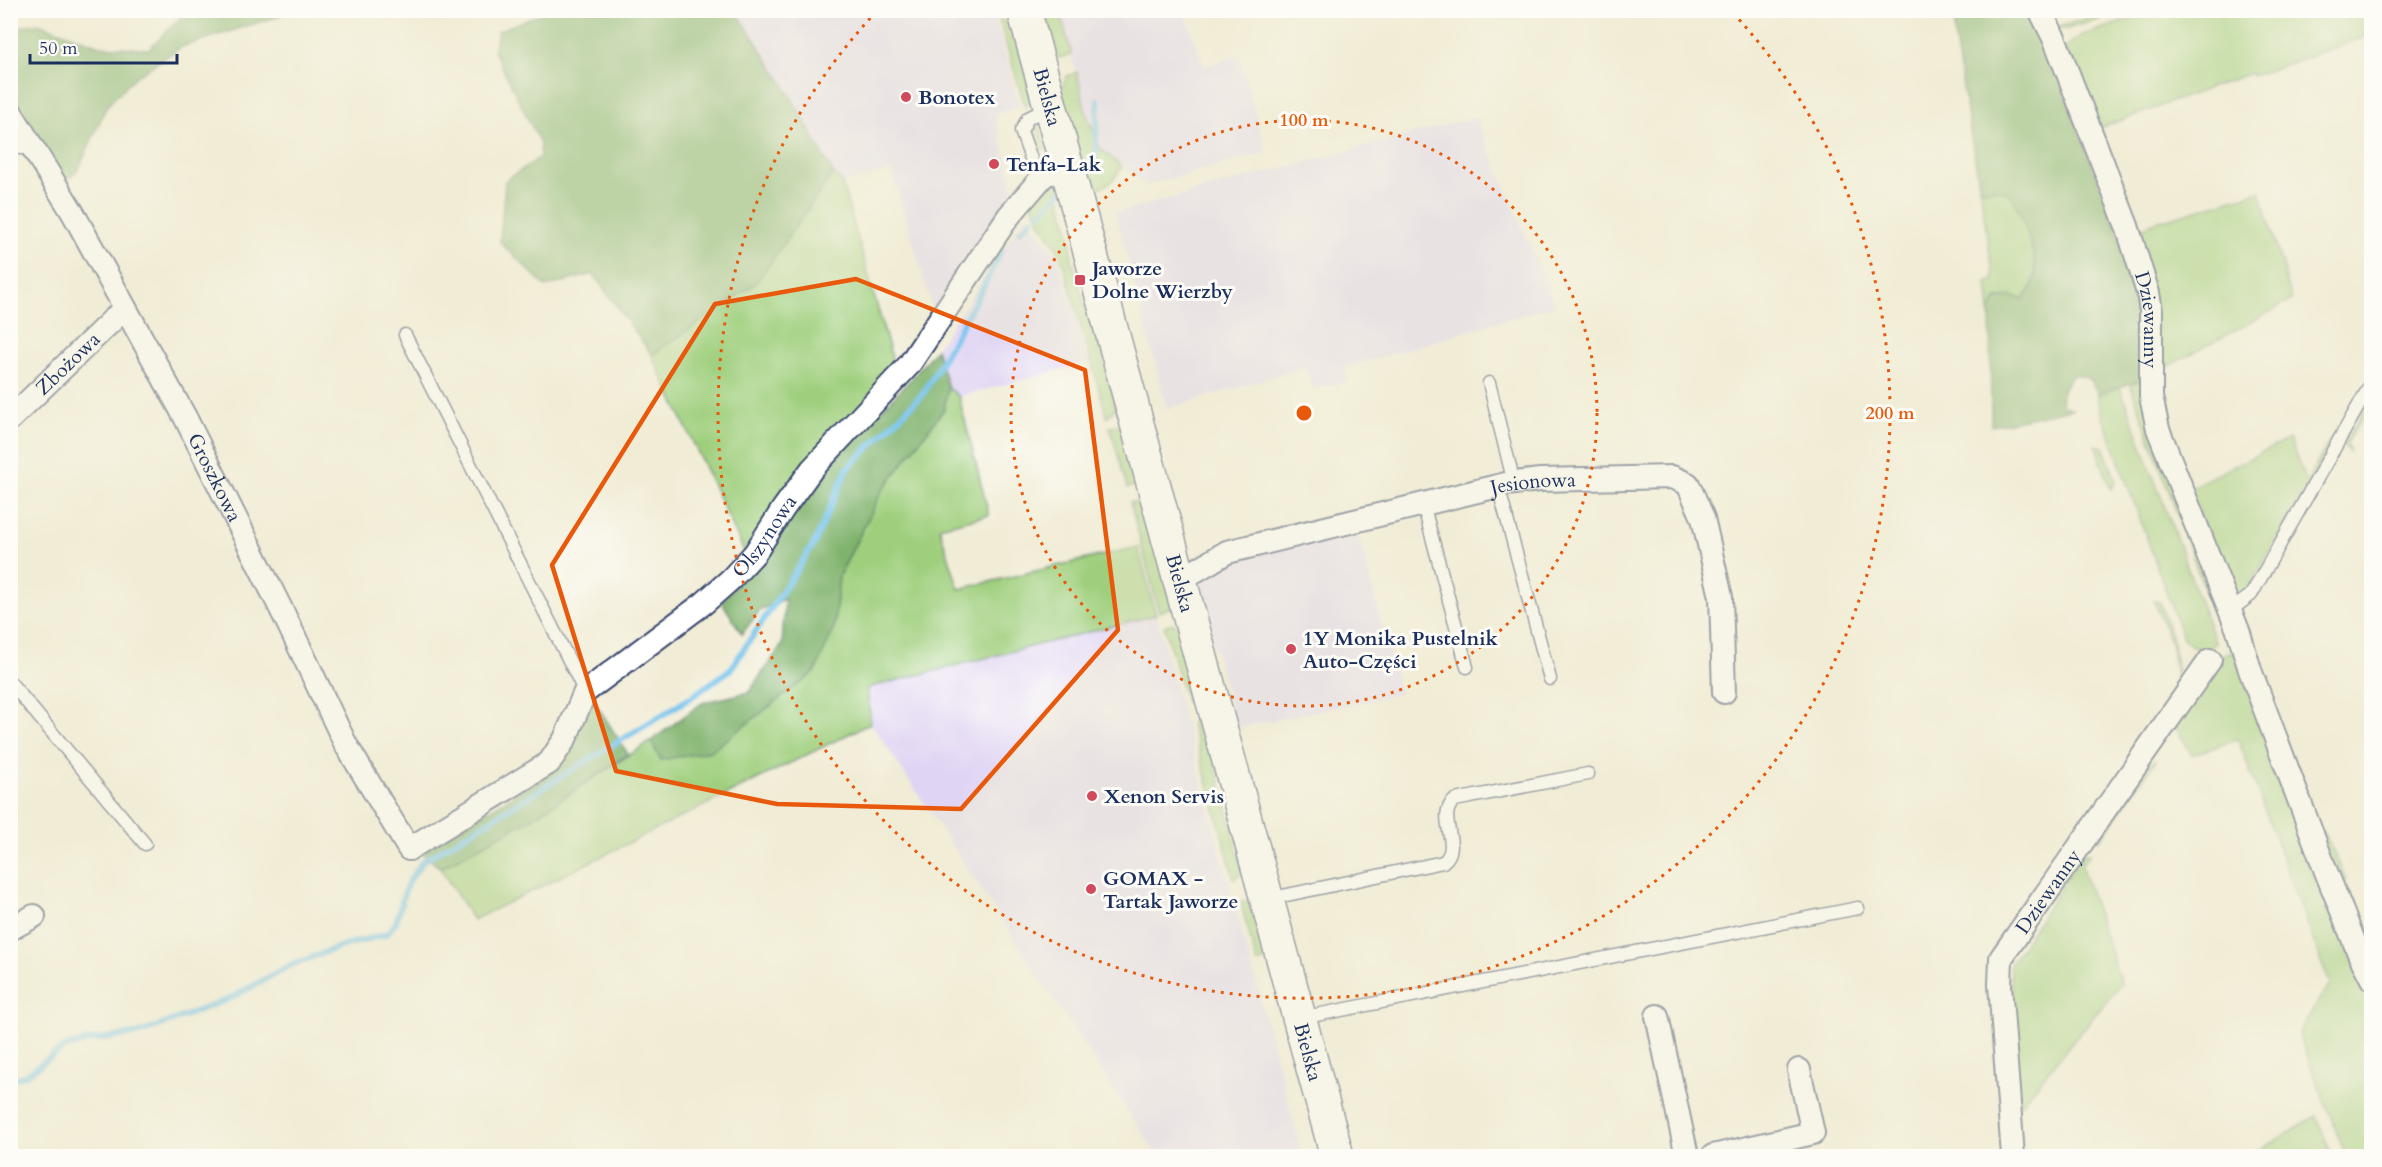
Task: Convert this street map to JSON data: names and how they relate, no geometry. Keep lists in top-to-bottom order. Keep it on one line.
{"streets":{"main road":["Bielska"],"street":["Dziewanny","Zbożowa","Groszkowa","Jesionowa","Olszynowa"]},"crossings":[["Bielska","Jesionowa"],["Bielska","Olszynowa"],["Zbożowa","Groszkowa"],["Groszkowa","Olszynowa"]],"places":{"other":["Bonotex","Tenfa-Lak","1Y Monika Pustelnik Auto-Części","Xenon Servis","GOMAX - Tartak Jaworze"],"transit":["Jaworze Dolne Wierzby"]},"scale_bar":"50 m","rings":["100 m","200 m"]}
